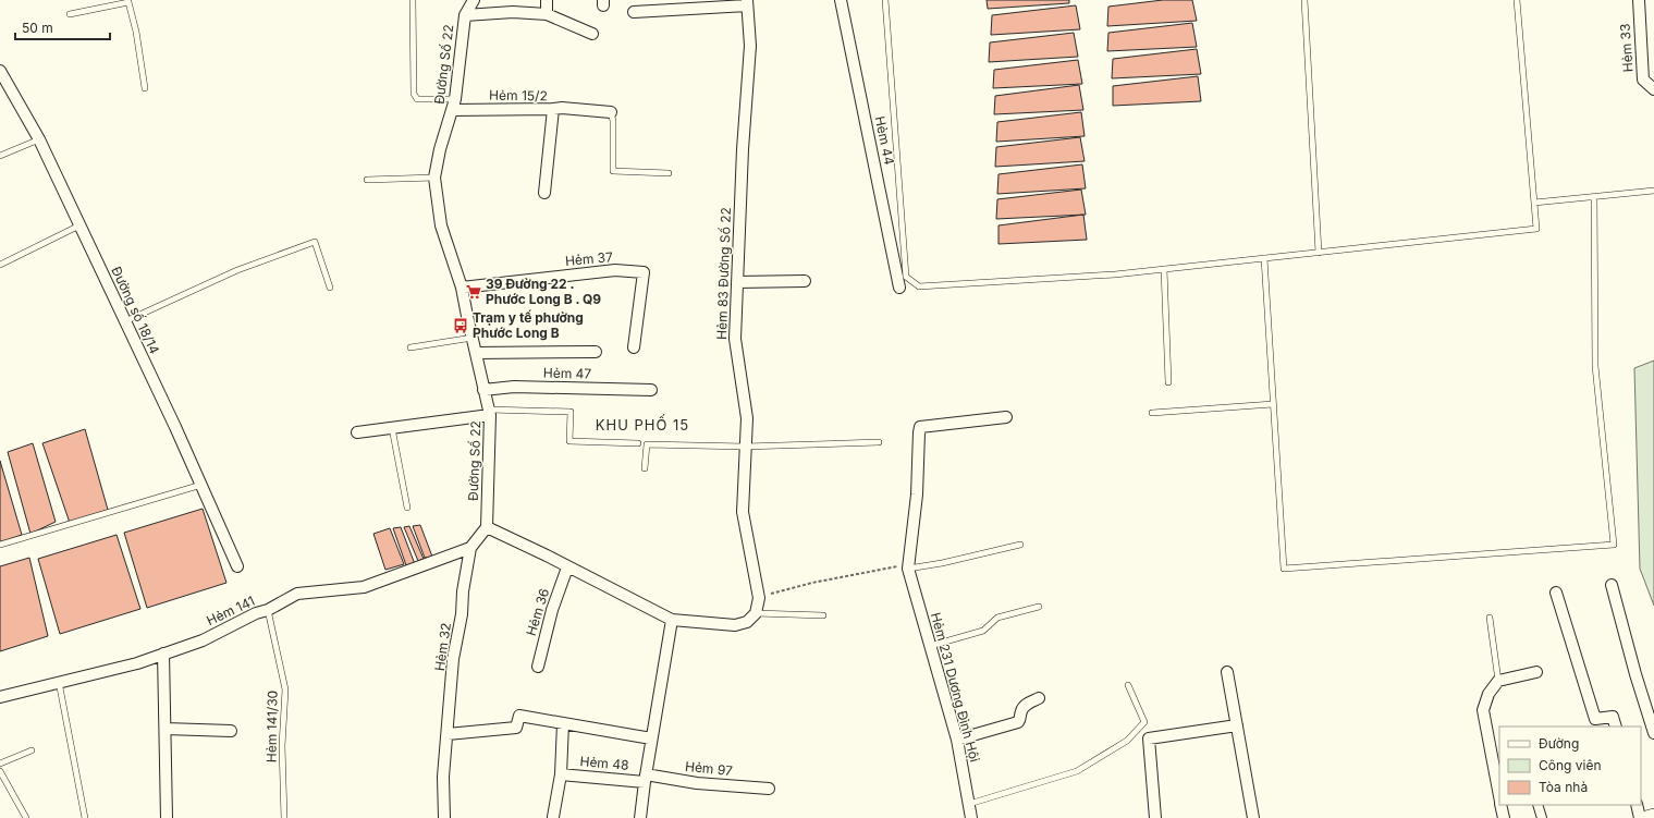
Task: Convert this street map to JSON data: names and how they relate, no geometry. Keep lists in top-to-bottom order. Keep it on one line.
{"streets":{"street":["Hẻm 33","Đường Số 22","Hẻm 15/2","Hẻm 44","Hẻm 37","Hẻm 83 Đường Số 22","Đường số 18/14","Hẻm 47","Hẻm 141","Hẻm 36","Hẻm 32","Hẻm 231 Dương Đình Hội","Hẻm 48","Hẻm 97"],"lane":["Hẻm 141/30"]},"crossings":[["Đường Số 22","Hẻm 15/2"],["Đường Số 22","Hẻm 37"],["Đường Số 22","Hẻm 47"],["Đường Số 22","Hẻm 32"],["Hẻm 141","Hẻm 32"],["Hẻm 141","Hẻm 141/30"],["Hẻm 48","Hẻm 97"]],"districts":["KHU PHỐ 15"],"places":{"supermarket":["39 Đường 22 . Phước Long B . Q9"],"bus stop":["Trạm y tế phường Phước Long B"]},"legend":["Đường","Công viên","Tòa nhà"],"scale_bar":"50 m"}
